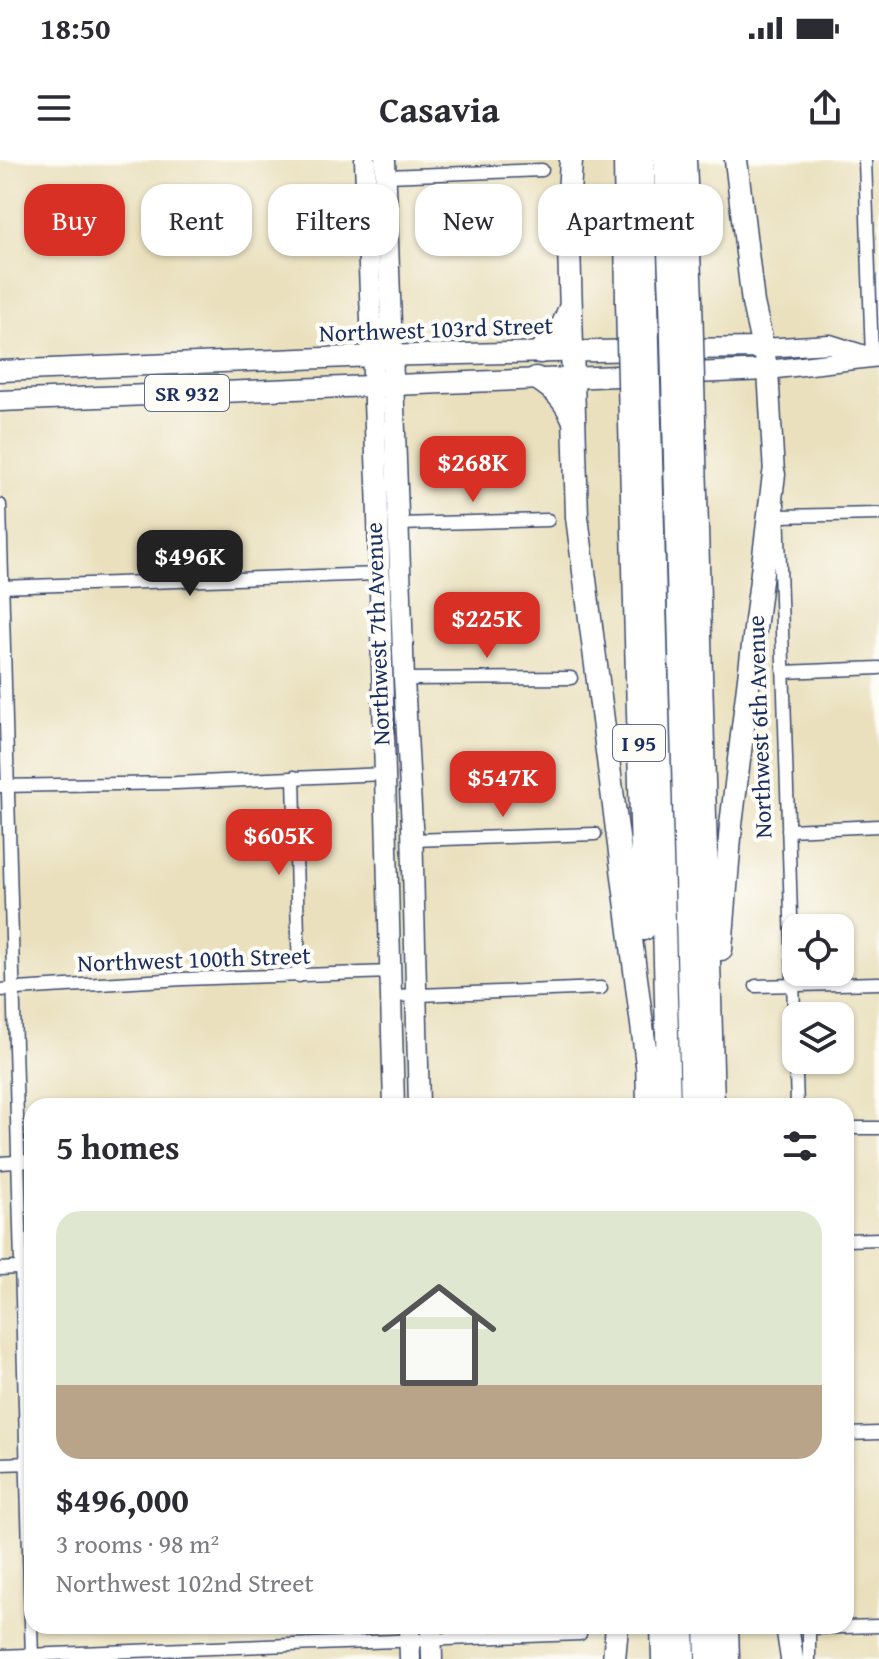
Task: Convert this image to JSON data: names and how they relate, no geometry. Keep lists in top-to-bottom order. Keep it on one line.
{"streets":{"highway":["I 95"],"main road":["Northwest 103rd Street","SR 932","Northwest 7th Avenue","Northwest 6th Avenue"],"street":["Northwest 100th Street"]},"crossings":[["Northwest 103rd Street","Northwest 7th Avenue"],["Northwest 103rd Street","Northwest 6th Avenue"],["Northwest 7th Avenue","Northwest 100th Street"]],"page":{"status":"18:50","header":"Casavia","chip":["Buy","Rent","Filters","New","Apartment"],"price":["$268K","$496K","$225K","$547K","$605K"],"heading":"5 homes","list":[{"name":"$496,000","note":"3 rooms · 98 m² · Northwest 102nd Street"}]}}
